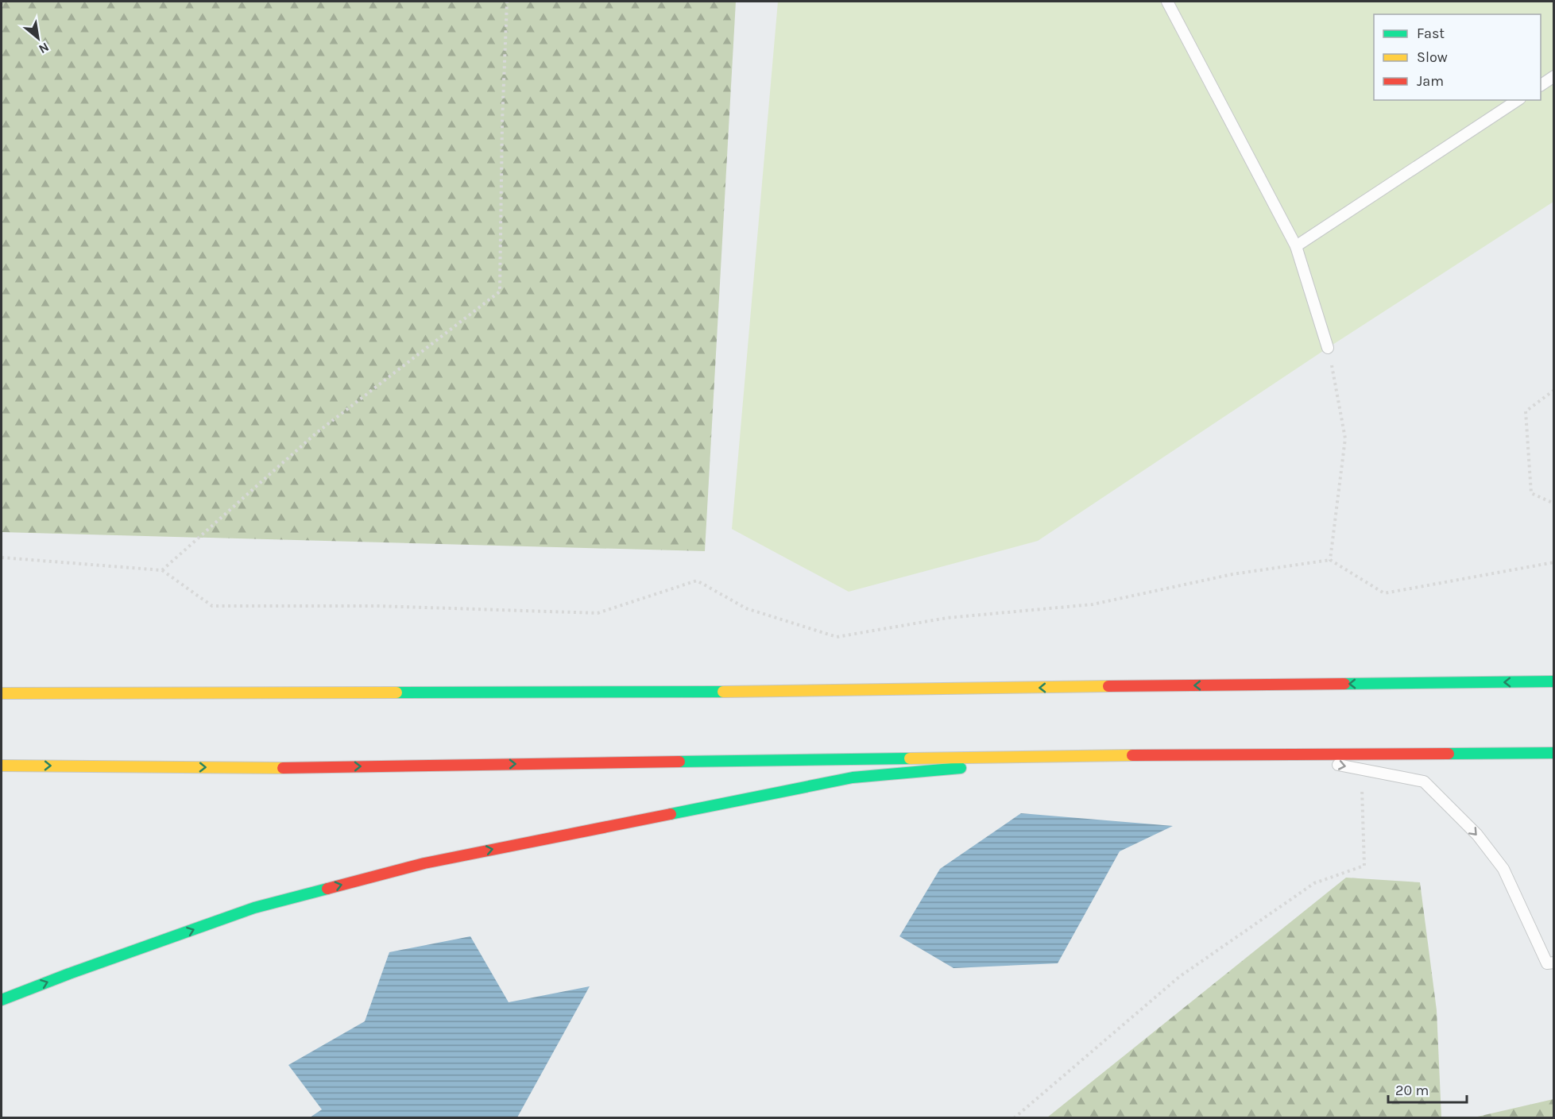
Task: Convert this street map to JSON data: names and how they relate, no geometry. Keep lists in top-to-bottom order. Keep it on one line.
{"legend":["Fast","Slow","Jam"],"scale_bar":"20 m","north":"bottom right"}
